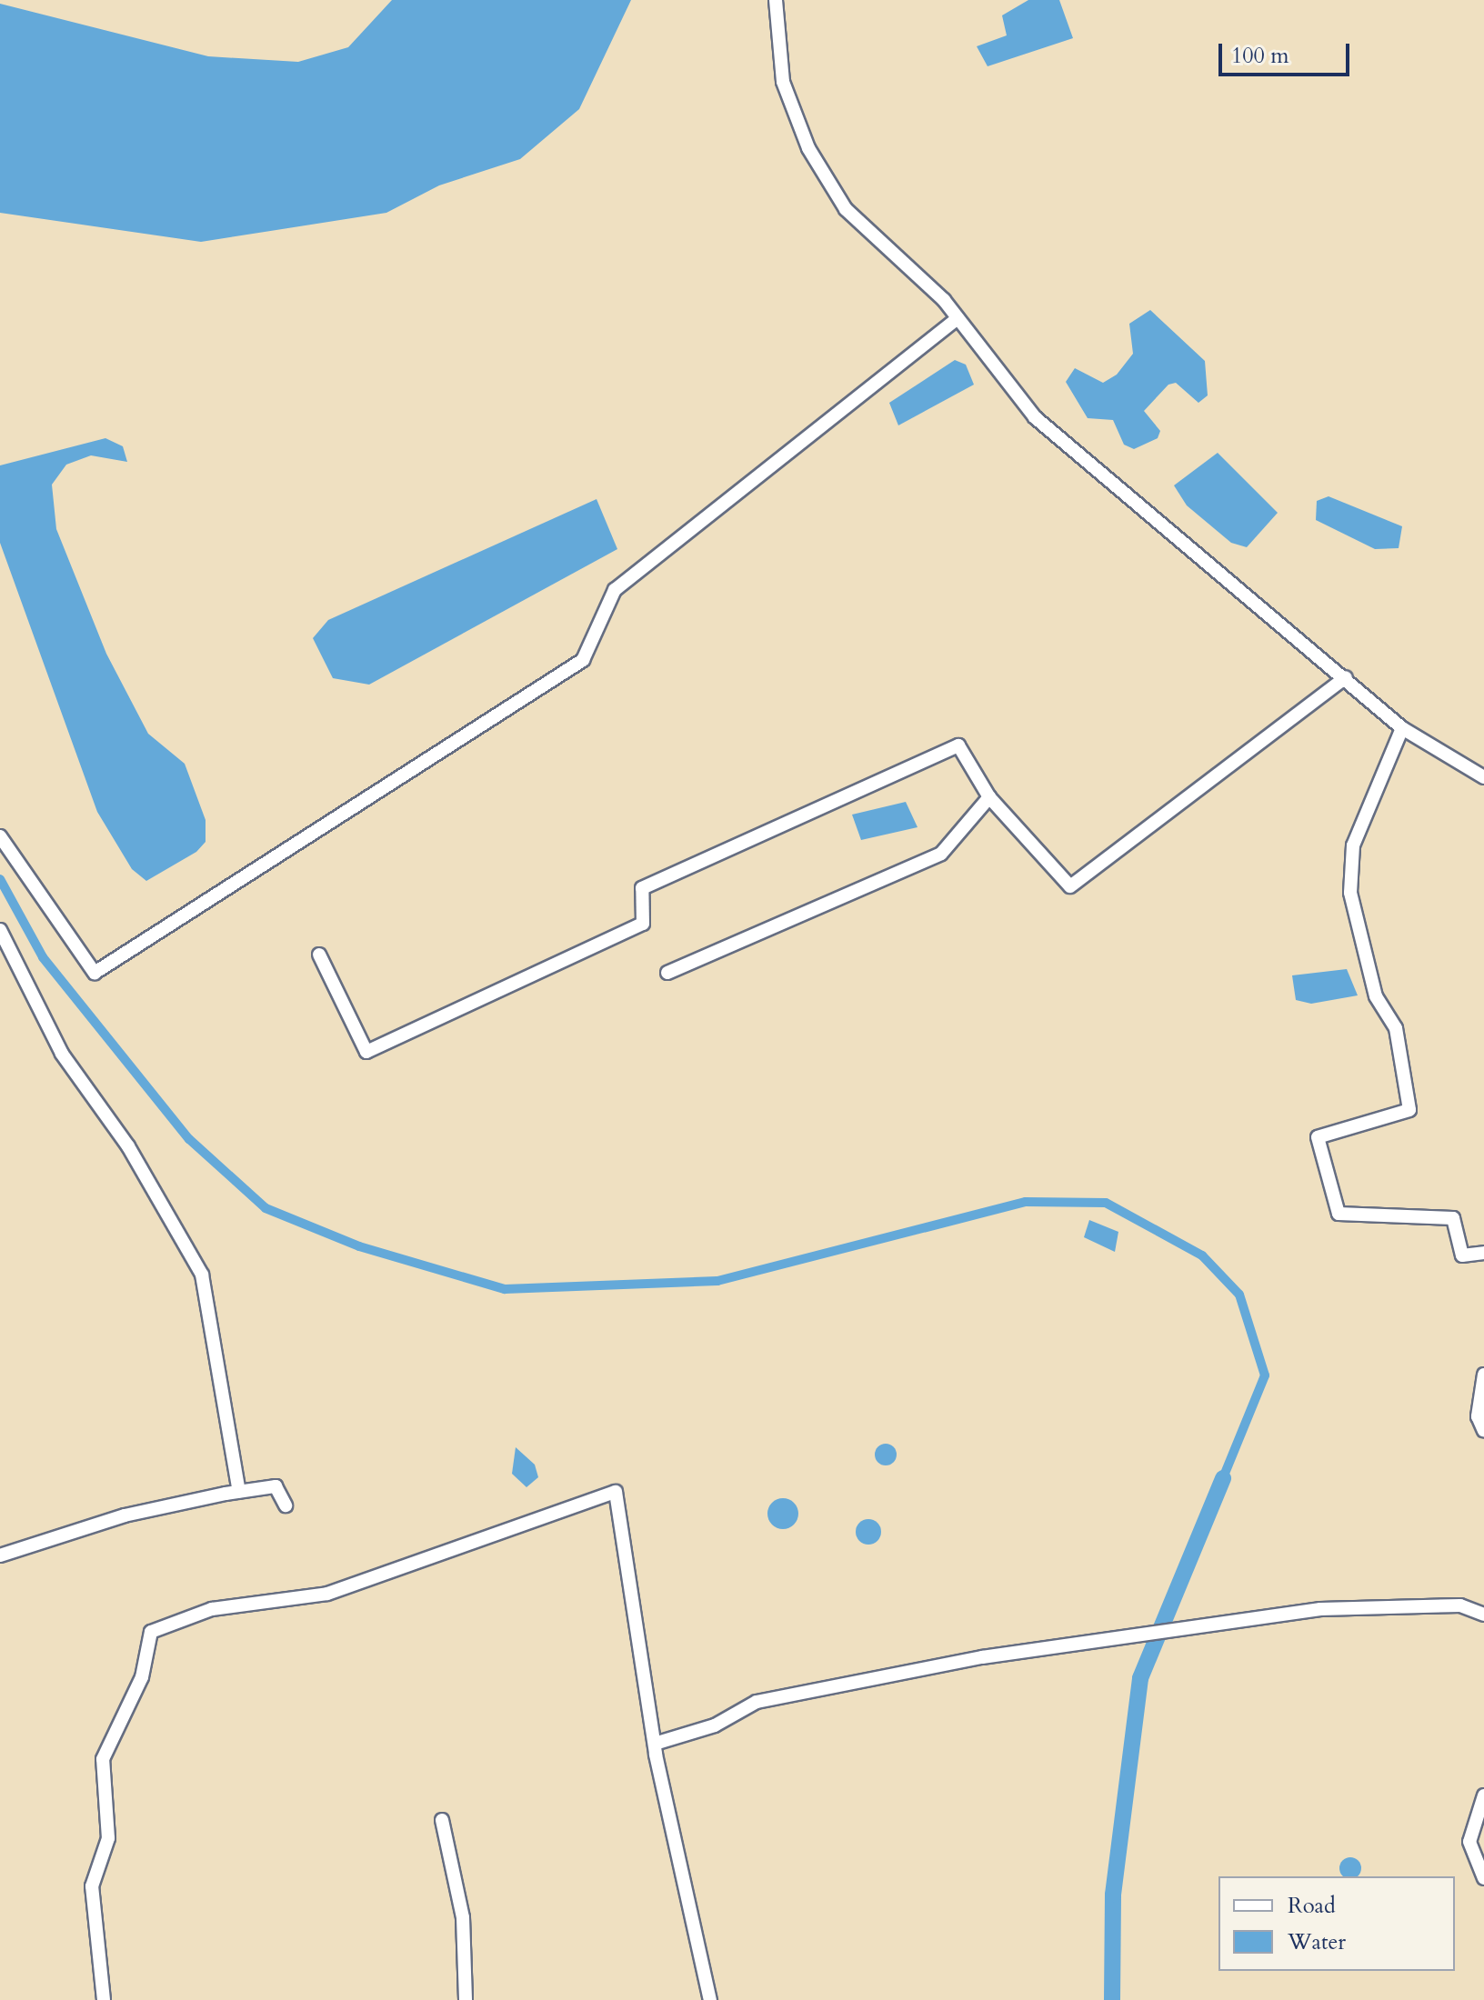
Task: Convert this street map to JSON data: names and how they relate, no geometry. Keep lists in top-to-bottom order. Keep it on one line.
{"legend":["Road","Water"],"scale_bar":"100 m"}
